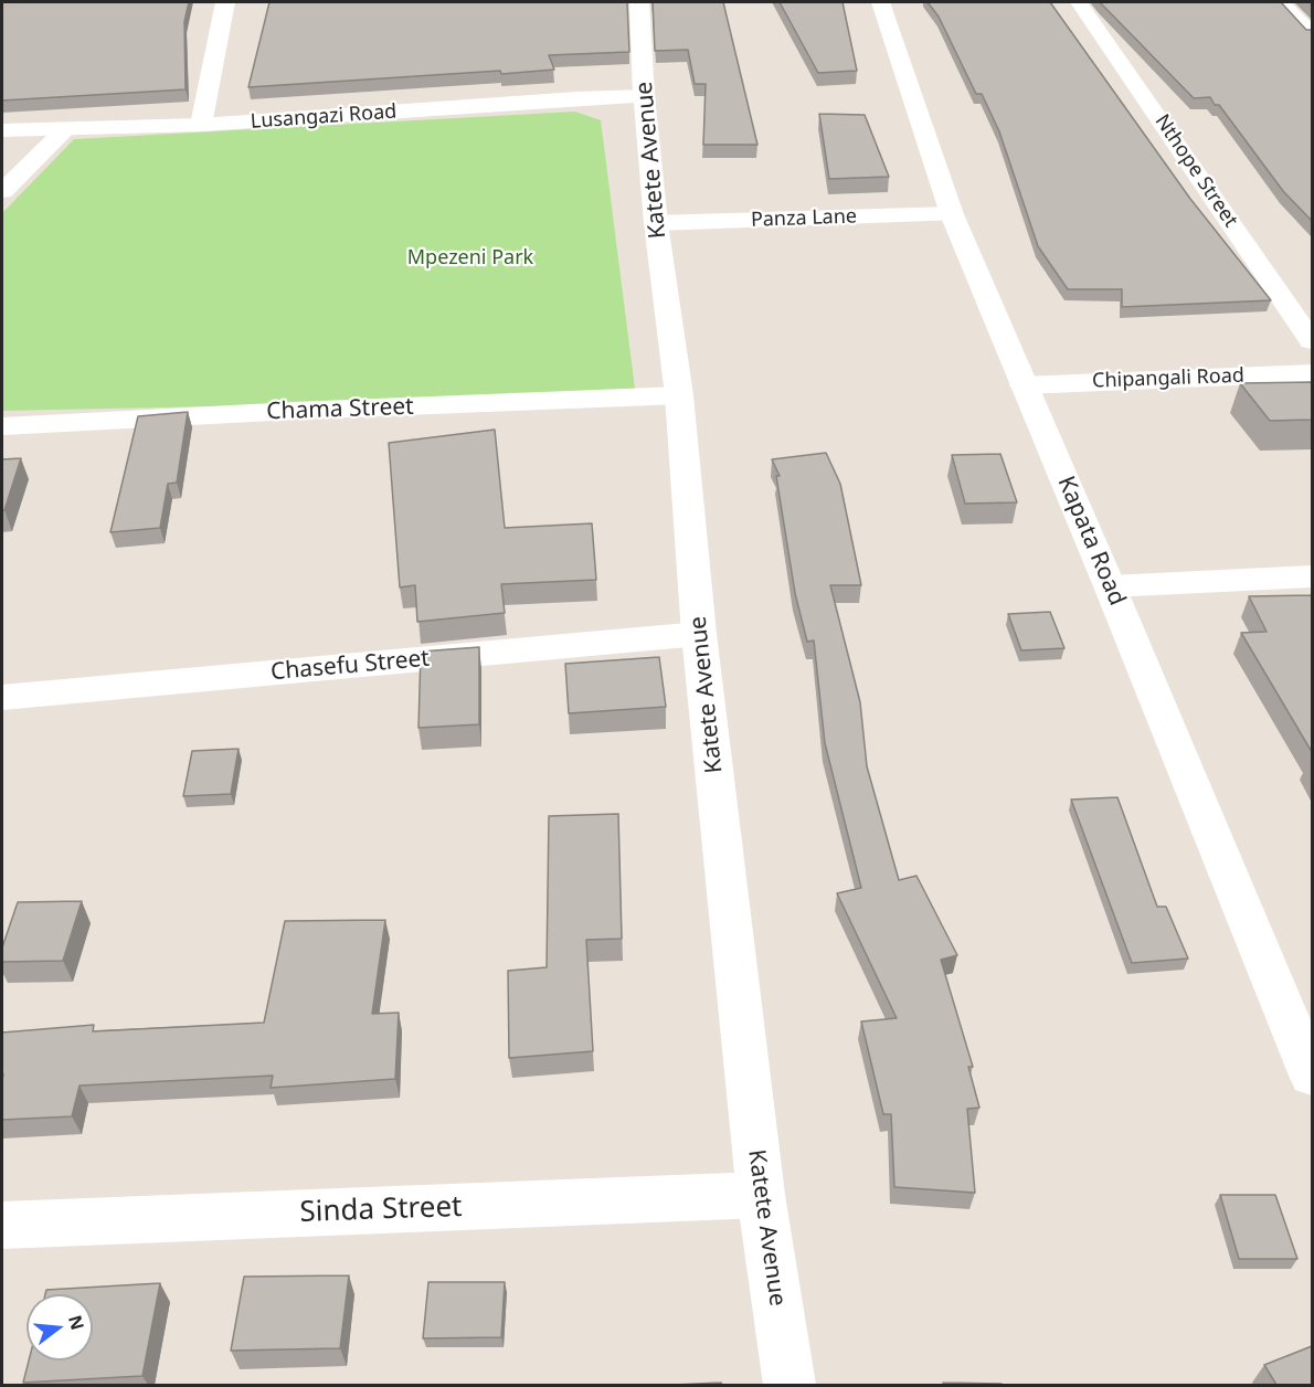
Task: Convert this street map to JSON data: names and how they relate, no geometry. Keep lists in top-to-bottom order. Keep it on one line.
{"streets":{"street":["Lusangazi Road","Katete Avenue","Nthope Street","Panza Lane","Chipangali Road","Chama Street","Kapata Road","Chasefu Street","Sinda Street"]},"crossings":[["Lusangazi Road","Katete Avenue"],["Katete Avenue","Panza Lane"],["Katete Avenue","Chama Street"],["Katete Avenue","Chasefu Street"],["Katete Avenue","Sinda Street"],["Panza Lane","Kapata Road"],["Chipangali Road","Kapata Road"]],"parks":["Mpezeni Park"],"north":"right"}
